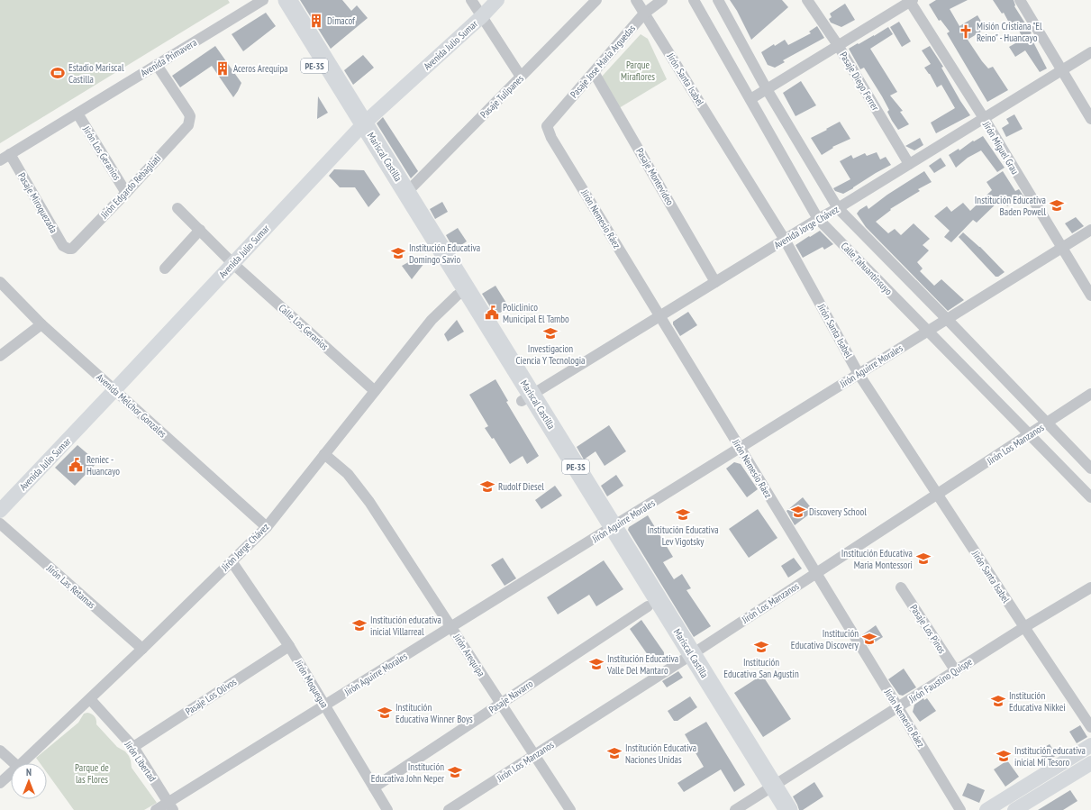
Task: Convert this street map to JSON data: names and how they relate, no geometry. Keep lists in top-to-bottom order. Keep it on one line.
{"streets":{"highway":["PE-3S","Mariscal Castilla"],"street":["Avenida Julio Sumar","Avenida Primavera","Pasaje Jose Maria Arguedas","Jirón Santa Isabel","Pasaje Diego Ferrer","Pasaje Tulipanes","Jirón Miguel Grau","Jirón Los Geranios","Pasaje Montevideo","Jirón Edgardo Rebagliati","Pasaje Miroquezada","Jirón Nemesio Ráez","Avenida Jorge Chávez","Calle Tahuantinsuyo","Calle Los Geranios","Jirón Aguirre Morales","Avenida Melchor Gonzales","Jirón Los Manzanos","Jirón Jorge Chávez","Jirón Las Retamas","Pasaje Los Pinos","Jirón Arequipa","Jirón Faustino Quispe","Jirón Moquegua","Pasaje Los Olivos","Pasaje Navarro","Jirón Libertad"]},"crossings":[["Avenida Julio Sumar","PE-3S"],["Avenida Julio Sumar","Mariscal Castilla"],["Avenida Julio Sumar","Calle Los Geranios"],["Avenida Julio Sumar","Avenida Melchor Gonzales"],["Avenida Primavera","Jirón Los Geranios"],["Avenida Primavera","Jirón Edgardo Rebagliati"],["Avenida Primavera","Pasaje Miroquezada"],["Pasaje Jose Maria Arguedas","Jirón Santa Isabel"],["Pasaje Jose Maria Arguedas","Pasaje Montevideo"],["Pasaje Jose Maria Arguedas","Jirón Nemesio Ráez"],["PE-3S","Mariscal Castilla"],["Jirón Santa Isabel","Avenida Jorge Chávez"],["Jirón Santa Isabel","Jirón Aguirre Morales"],["Jirón Santa Isabel","Jirón Los Manzanos"],["Jirón Santa Isabel","Jirón Faustino Quispe"],["Pasaje Diego Ferrer","Avenida Jorge Chávez"],["Pasaje Tulipanes","Mariscal Castilla"],["Jirón Miguel Grau","Avenida Jorge Chávez"],["Jirón Miguel Grau","Jirón Aguirre Morales"],["Jirón Los Geranios","Jirón Edgardo Rebagliati"],["Mariscal Castilla","Avenida Jorge Chávez"],["Mariscal Castilla","Jirón Aguirre Morales"],["Mariscal Castilla","Jirón Los Manzanos"],["Mariscal Castilla","Jirón Jorge Chávez"],["Mariscal Castilla","Jirón Faustino Quispe"],["Mariscal Castilla","Pasaje Navarro"],["Pasaje Montevideo","Avenida Jorge Chávez"],["Jirón Edgardo Rebagliati","Pasaje Miroquezada"],["Jirón Nemesio Ráez","Avenida Jorge Chávez"],["Jirón Nemesio Ráez","Jirón Aguirre Morales"],["Jirón Nemesio Ráez","Jirón Los Manzanos"],["Jirón Nemesio Ráez","Jirón Faustino Quispe"],["Avenida Jorge Chávez","Calle Tahuantinsuyo"],["Calle Tahuantinsuyo","Jirón Aguirre Morales"],["Calle Tahuantinsuyo","Jirón Los Manzanos"],["Calle Los Geranios","Jirón Jorge Chávez"],["Jirón Aguirre Morales","Jirón Arequipa"],["Jirón Aguirre Morales","Jirón Moquegua"],["Jirón Aguirre Morales","Jirón Libertad"],["Avenida Melchor Gonzales","Jirón Jorge Chávez"],["Jirón Los Manzanos","Jirón Arequipa"],["Jirón Jorge Chávez","Jirón Las Retamas"],["Jirón Jorge Chávez","Jirón Arequipa"],["Jirón Jorge Chávez","Jirón Moquegua"],["Jirón Jorge Chávez","Jirón Libertad"],["Pasaje Los Pinos","Jirón Faustino Quispe"],["Jirón Arequipa","Pasaje Navarro"],["Jirón Moquegua","Pasaje Los Olivos"],["Jirón Moquegua","Pasaje Navarro"],["Pasaje Los Olivos","Jirón Libertad"]],"parks":["Parque Miraflores","Parque de las Flores"],"places":{"building":["Dimacof","Aceros Arequipa"],"church":["Misión Cristiana \"El Reino\" - Huancayo"],"sports":["Estadio Mariscal Castilla"],"school or university":["Institución Educativa Baden Powell","Institución Educativa Domingo Savio","Investigacion Ciencia Y Tecnologia","Rudolf Diesel","Discovery School","Institución Educativa Lev Vigotsky","Institución Educativa Maria Montessori","Institución educativa inicial Villarreal","Institución Educativa Discovery","Institución Educativa San Agustin","Institución Educativa Valle Del Mantaro","Institución Educativa Nikkei","Institución Educativa Winner Boys","Institución Educativa Naciones Unidas","Institución educativa inicial Mi Tesoro","Institución Educativa John Neper"],"public building":["Policlinico Municipal El Tambo","Reniec - Huancayo"]},"north":"top"}
